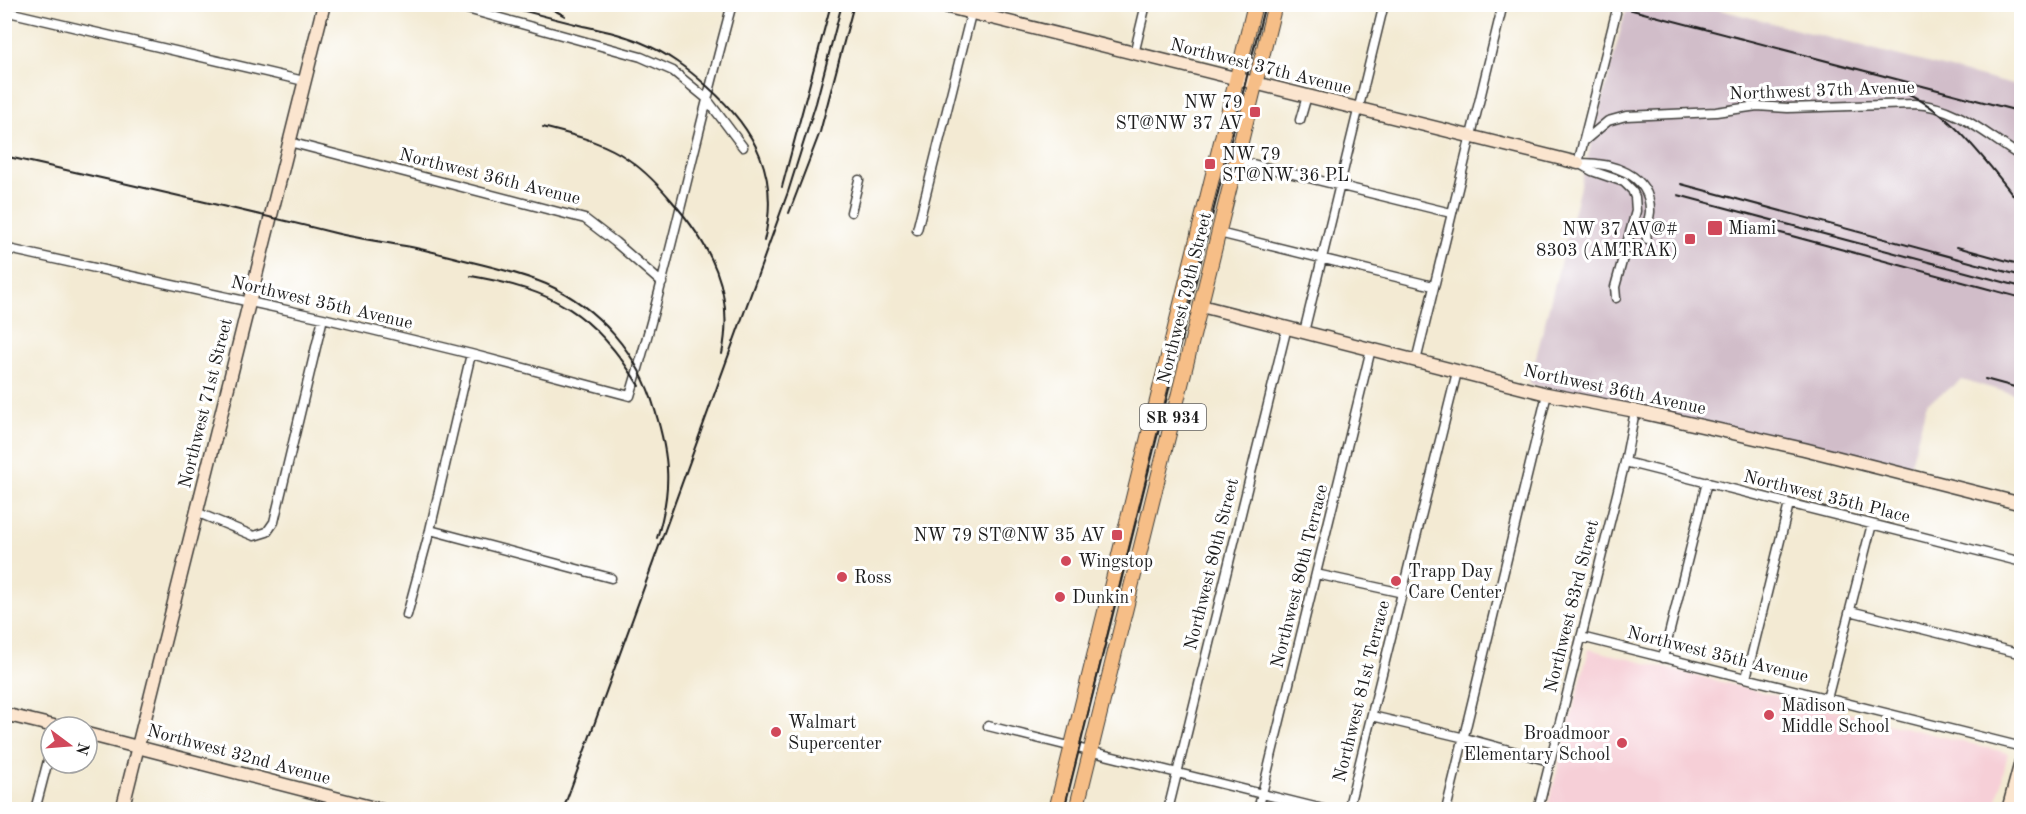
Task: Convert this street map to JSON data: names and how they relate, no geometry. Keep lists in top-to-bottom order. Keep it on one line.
{"streets":{"main road":["Northwest 79th Street","SR 934"],"street":["Northwest 37th Avenue","Northwest 36th Avenue","Northwest 35th Avenue","Northwest 71st Street","Northwest 35th Place","Northwest 80th Street","Northwest 80th Terrace","Northwest 83rd Street","Northwest 81st Terrace","Northwest 32nd Avenue"]},"crossings":[["Northwest 37th Avenue","Northwest 79th Street"],["Northwest 36th Avenue","Northwest 79th Street"],["Northwest 36th Avenue","Northwest 35th Avenue"],["Northwest 36th Avenue","Northwest 71st Street"],["Northwest 36th Avenue","Northwest 80th Street"],["Northwest 36th Avenue","Northwest 80th Terrace"],["Northwest 36th Avenue","Northwest 83rd Street"],["Northwest 36th Avenue","Northwest 81st Terrace"],["Northwest 35th Avenue","Northwest 71st Street"],["Northwest 35th Avenue","Northwest 83rd Street"],["Northwest 71st Street","Northwest 32nd Avenue"],["Northwest 35th Place","Northwest 83rd Street"]],"places":{"transit":["NW 79 ST@NW 37 AV","NW 79 ST@NW 36 PL","Miami","NW 37 AV@# 8303 (AMTRAK)","NW 79 ST@NW 35 AV"],"other":["Wingstop","Ross","Trapp Day Care Center","Dunkin'","Madison Middle School","Walmart Supercenter","Broadmoor Elementary School"]},"north":"right"}
